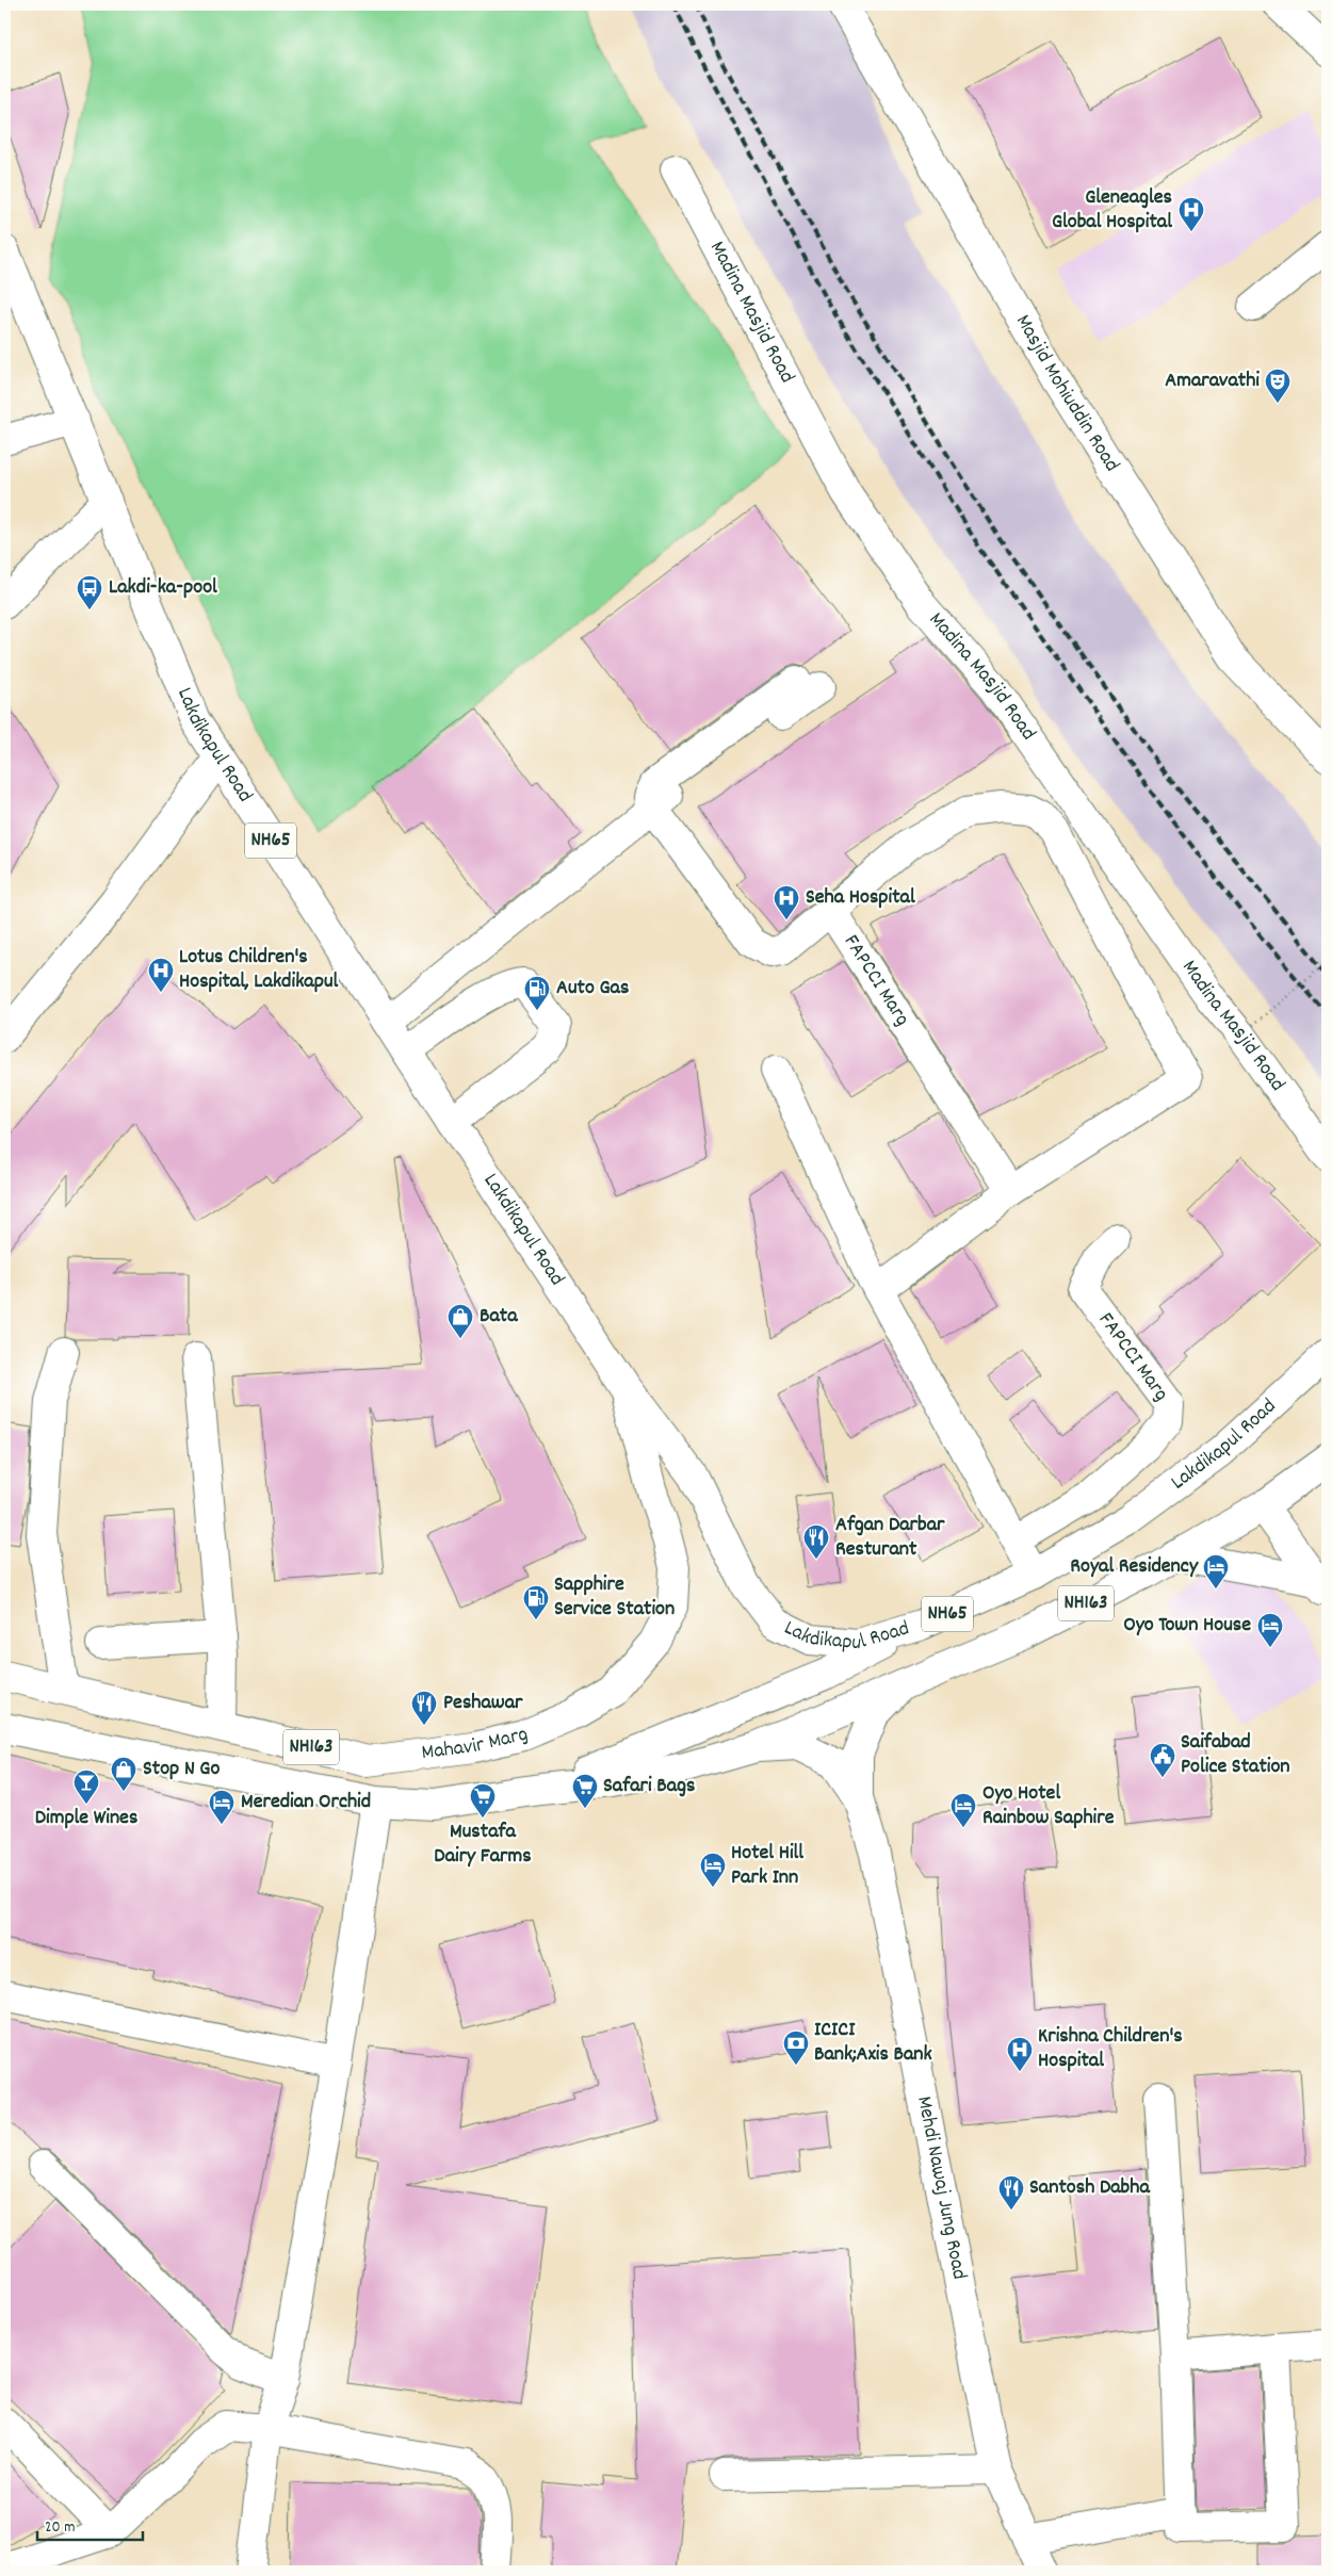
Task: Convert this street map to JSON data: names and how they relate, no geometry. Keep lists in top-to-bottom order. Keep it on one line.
{"streets":{"main road":["Madina Masjid Road","Masjid Mohiuddin Road","Lakdikapul Road","NH65","FAPCCI Marg","NH163","Mahavir Marg","Mehdi Nawaj Jung Road"]},"crossings":[["Lakdikapul Road","NH163"],["Lakdikapul Road","Mahavir Marg"]],"places":{"hospital":["Gleneagles Global Hospital","Seha Hospital","Lotus Children's Hospital, Lakdikapul","Krishna Children's Hospital"],"theatre":["Amaravathi"],"bus stop":["Lakdi-ka-pool"],"fuel station":["Auto Gas","Sapphire Service Station"],"shop":["Bata","Stop N Go"],"restaurant":["Afgan Darbar Resturant","Peshawar","Santosh Dabha"],"hotel":["Royal Residency","Oyo Town House","Meredian Orchid","Oyo Hotel Rainbow Saphire","Hotel Hill Park Inn"],"public building":["Saifabad Police Station"],"bar":["Dimple Wines"],"supermarket":["Safari Bags","Mustafa Dairy Farms"],"bank":["ICICI Bank;Axis Bank"]},"scale_bar":"20 m"}
